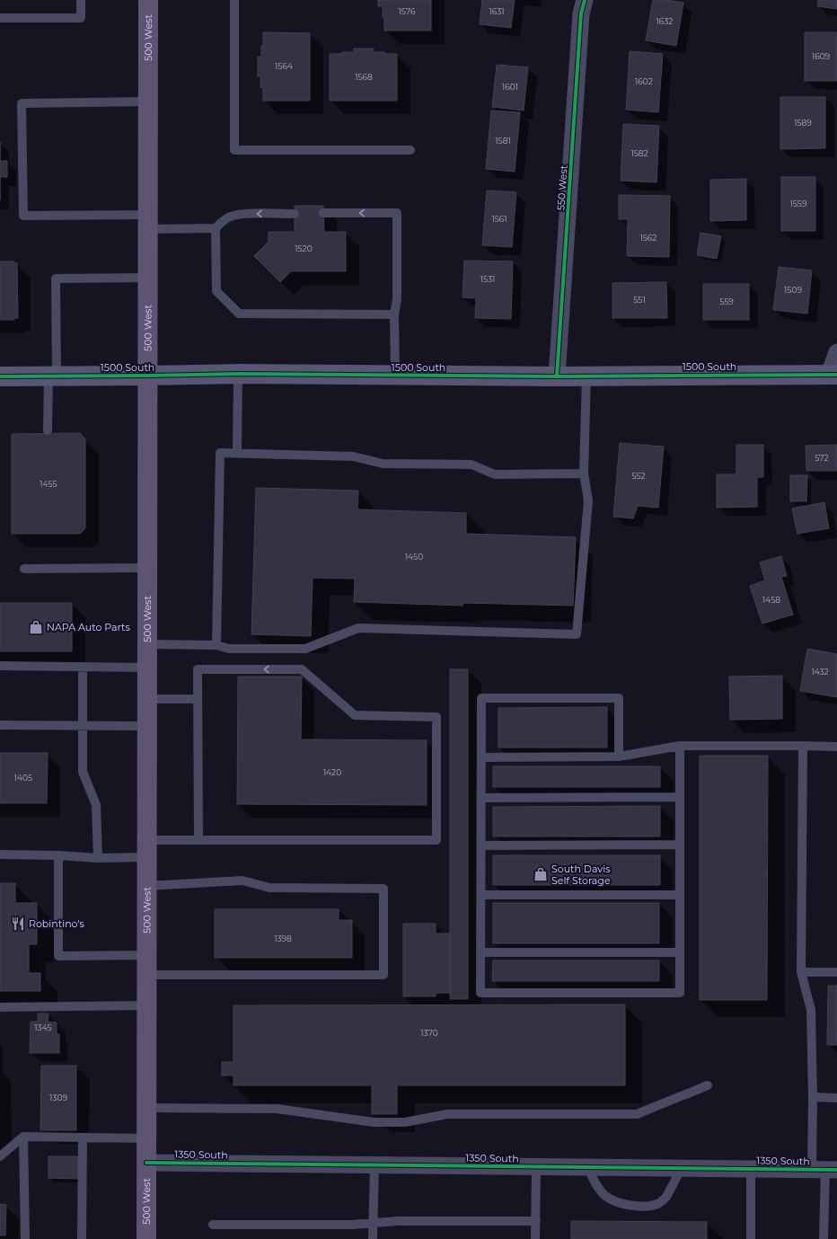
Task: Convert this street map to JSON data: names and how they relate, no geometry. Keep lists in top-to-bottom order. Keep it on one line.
{"streets":{"main road":["500 West"],"street":["550 West","1500 South","1350 South"]},"crossings":[["500 West","1500 South"],["500 West","1350 South"],["550 West","1500 South"]],"places":{"shop":["NAPA Auto Parts","South Davis Self Storage"],"restaurant":["Robintino's"]},"house_numbers":["1576","1631","1632","1609","1564","1568","1602","1601","1589","1581","1582","1559","1561","1562","1520","1531","1509","551","559","572","552","1455","1450","1458","1432","1420","1405","1398","1345","1370","1309"]}
